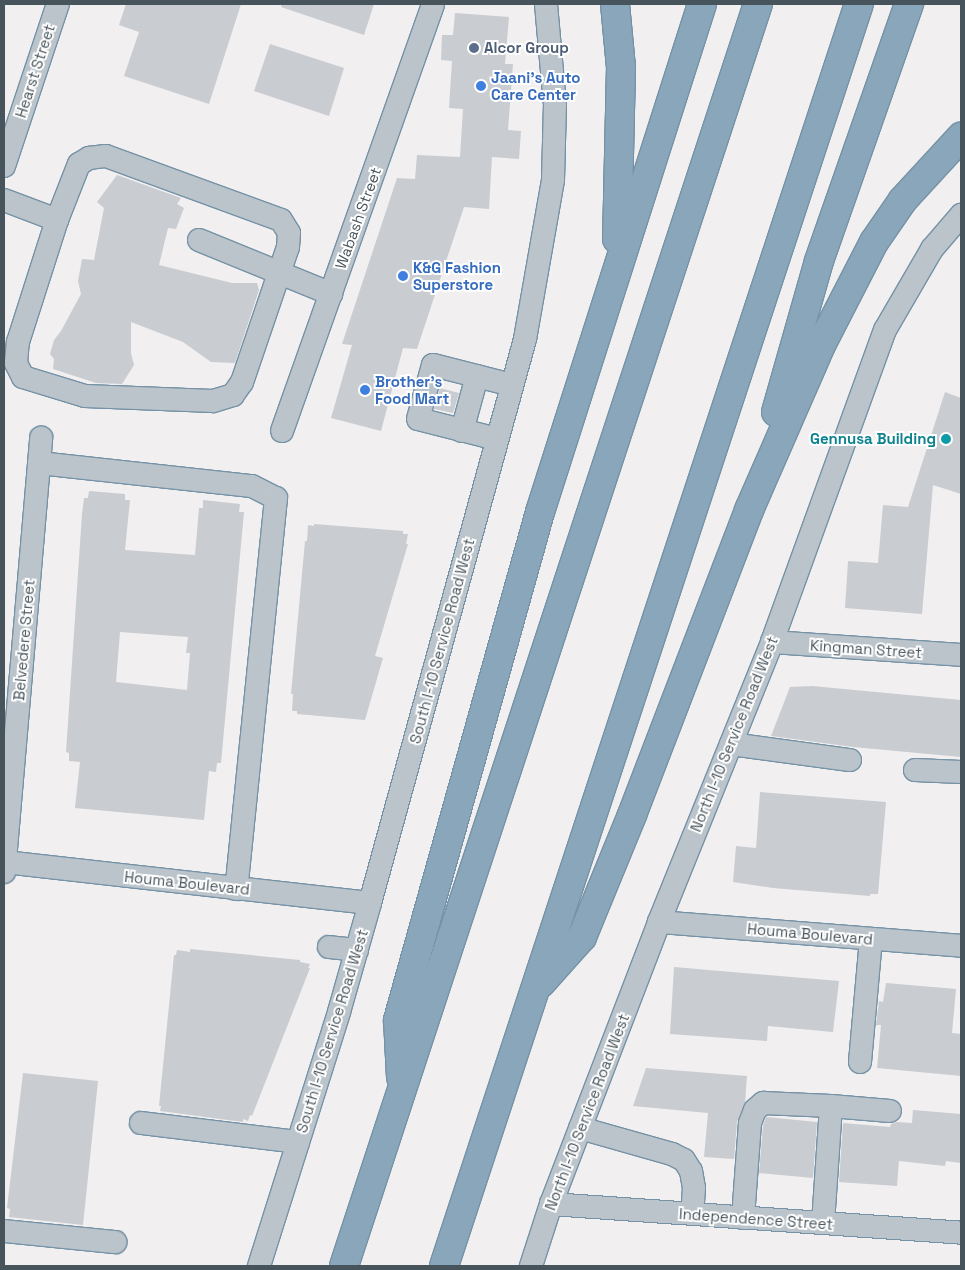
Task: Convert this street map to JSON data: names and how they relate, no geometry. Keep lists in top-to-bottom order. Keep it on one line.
{"streets":{"street":["Hearst Street","Wabash Street","Belvedere Street","South I-10 Service Road West","Kingman Street","North I-10 Service Road West","Houma Boulevard","Independence Street"]},"crossings":[["Belvedere Street","Houma Boulevard"],["South I-10 Service Road West","Houma Boulevard"],["Kingman Street","North I-10 Service Road West"],["North I-10 Service Road West","Houma Boulevard"],["North I-10 Service Road West","Independence Street"]],"places":["Alcor Group","Jaani's Auto Care Center","K&G Fashion Superstore","Brother's Food Mart","Gennusa Building"]}
